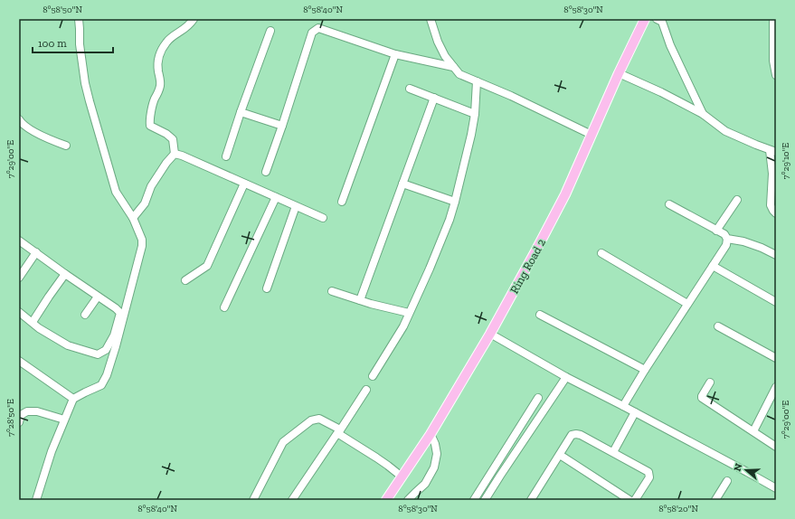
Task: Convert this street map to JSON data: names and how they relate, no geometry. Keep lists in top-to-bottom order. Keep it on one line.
{"streets":{"main road":["Ring Road 2"]},"scale_bar":"100 m","north":"left","coordinates":["8°58'50\"N","8°58'40\"N","8°58'30\"N","7°29'00\"E","7°29'10\"E","7°28'50\"E","8°58'20\"N"]}
